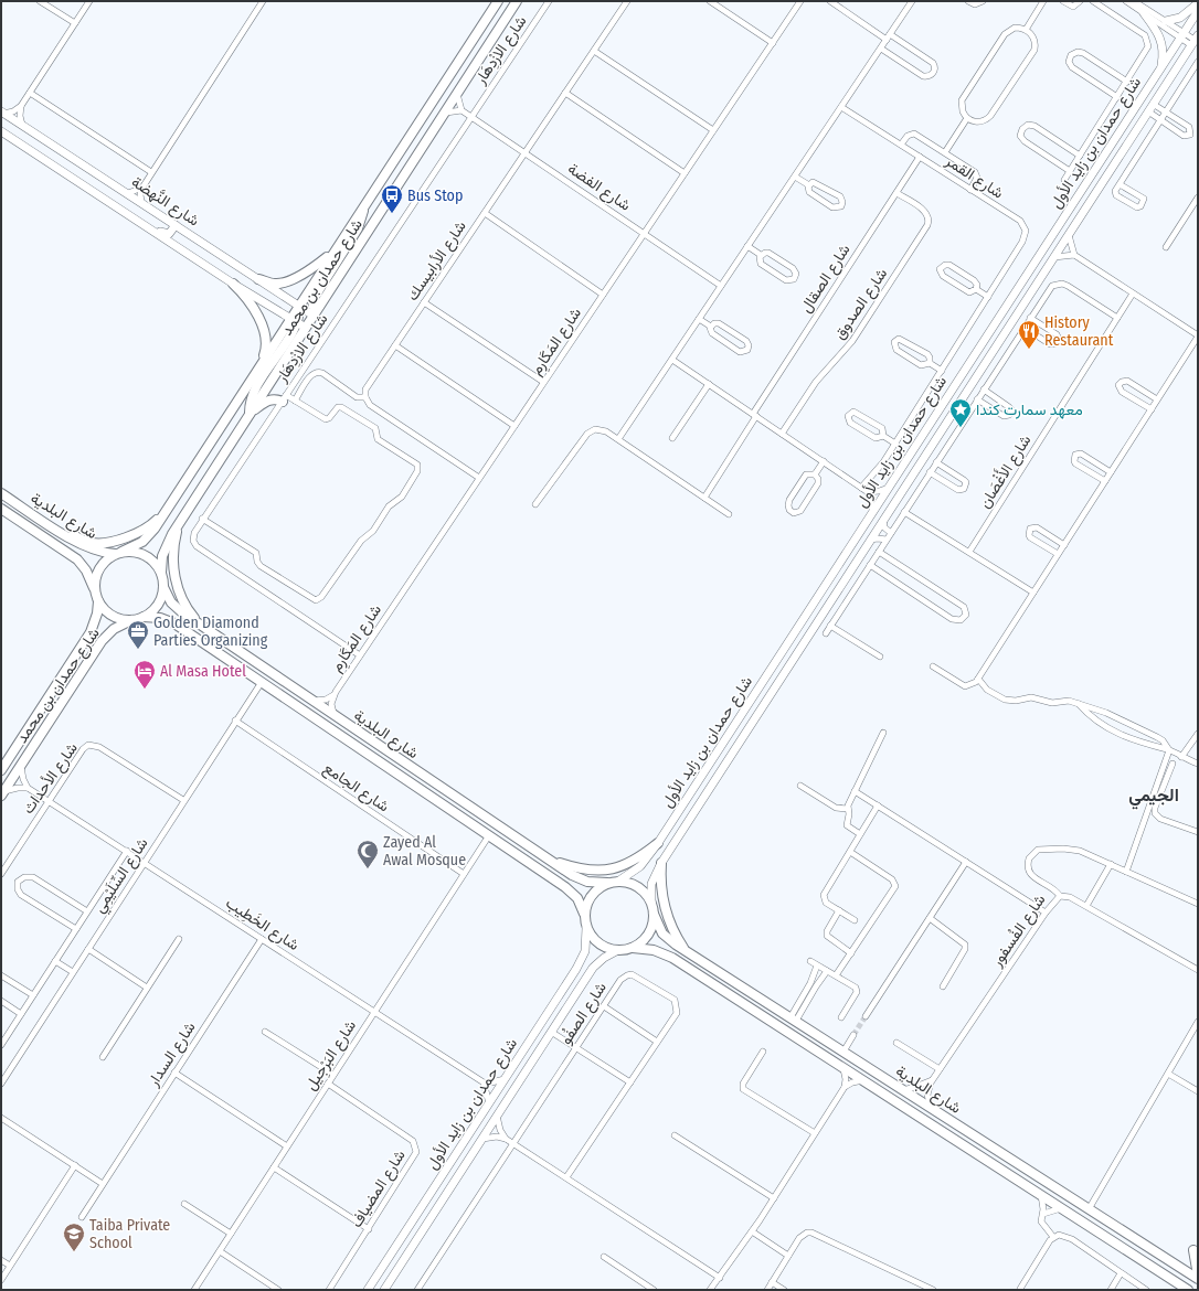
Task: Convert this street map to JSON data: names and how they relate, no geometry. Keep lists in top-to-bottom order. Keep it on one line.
{"streets":{"main road":["شارع حمدان بن زايد الأول","شارع النَّهضة","شارع حمدان بن محمد","شارع البلدية"],"street":["شارع الازْدِهَار","شارع القمر","شارع الفضة","شارع الأرابيسك","شارع الصقال","شارع الصدوق","شارع المَكَارِم","شارع الأَغْصَان","شارع الأحداث","شارع الجامع","شارع السِّلَيْمِي","شارع الخَطِيب","شارع الفُسفور","شارع الصفُو","شارع السدار","شارع البَرْجِيل","شارع المضياف"]},"crossings":[["شارع الازْدِهَار","شارع الفضة"],["شارع الازْدِهَار","شارع المَكَارِم"],["شارع حمدان بن زايد الأول","شارع البلدية"],["شارع القمر","شارع الصقال"],["شارع الفضة","شارع الأرابيسك"],["شارع الفضة","شارع المَكَارِم"],["شارع النَّهضة","شارع حمدان بن محمد"],["شارع حمدان بن محمد","شارع البلدية"],["شارع الصقال","شارع الصدوق"],["شارع المَكَارِم","شارع البلدية"],["شارع البلدية","شارع السِّلَيْمِي"],["شارع البلدية","شارع الفُسفور"],["شارع البلدية","شارع البَرْجِيل"],["شارع الأحداث","شارع السِّلَيْمِي"],["شارع الأحداث","شارع الخَطِيب"],["شارع الجامع","شارع السِّلَيْمِي"],["شارع الجامع","شارع البَرْجِيل"],["شارع السِّلَيْمِي","شارع الخَطِيب"],["شارع الخَطِيب","شارع السدار"],["شارع الخَطِيب","شارع البَرْجِيل"],["شارع البَرْجِيل","شارع المضياف"]],"districts":["الجيمي"],"places":{"bus stop":["Bus Stop"],"restaurant":["History Restaurant"],"place":["معهد سمارت كندا"],"office":["Golden Diamond Parties Organizing"],"hotel":["Al Masa Hotel"],"mosque":["Zayed Al Awal Mosque"],"school or university":["Taiba Private School"]}}
